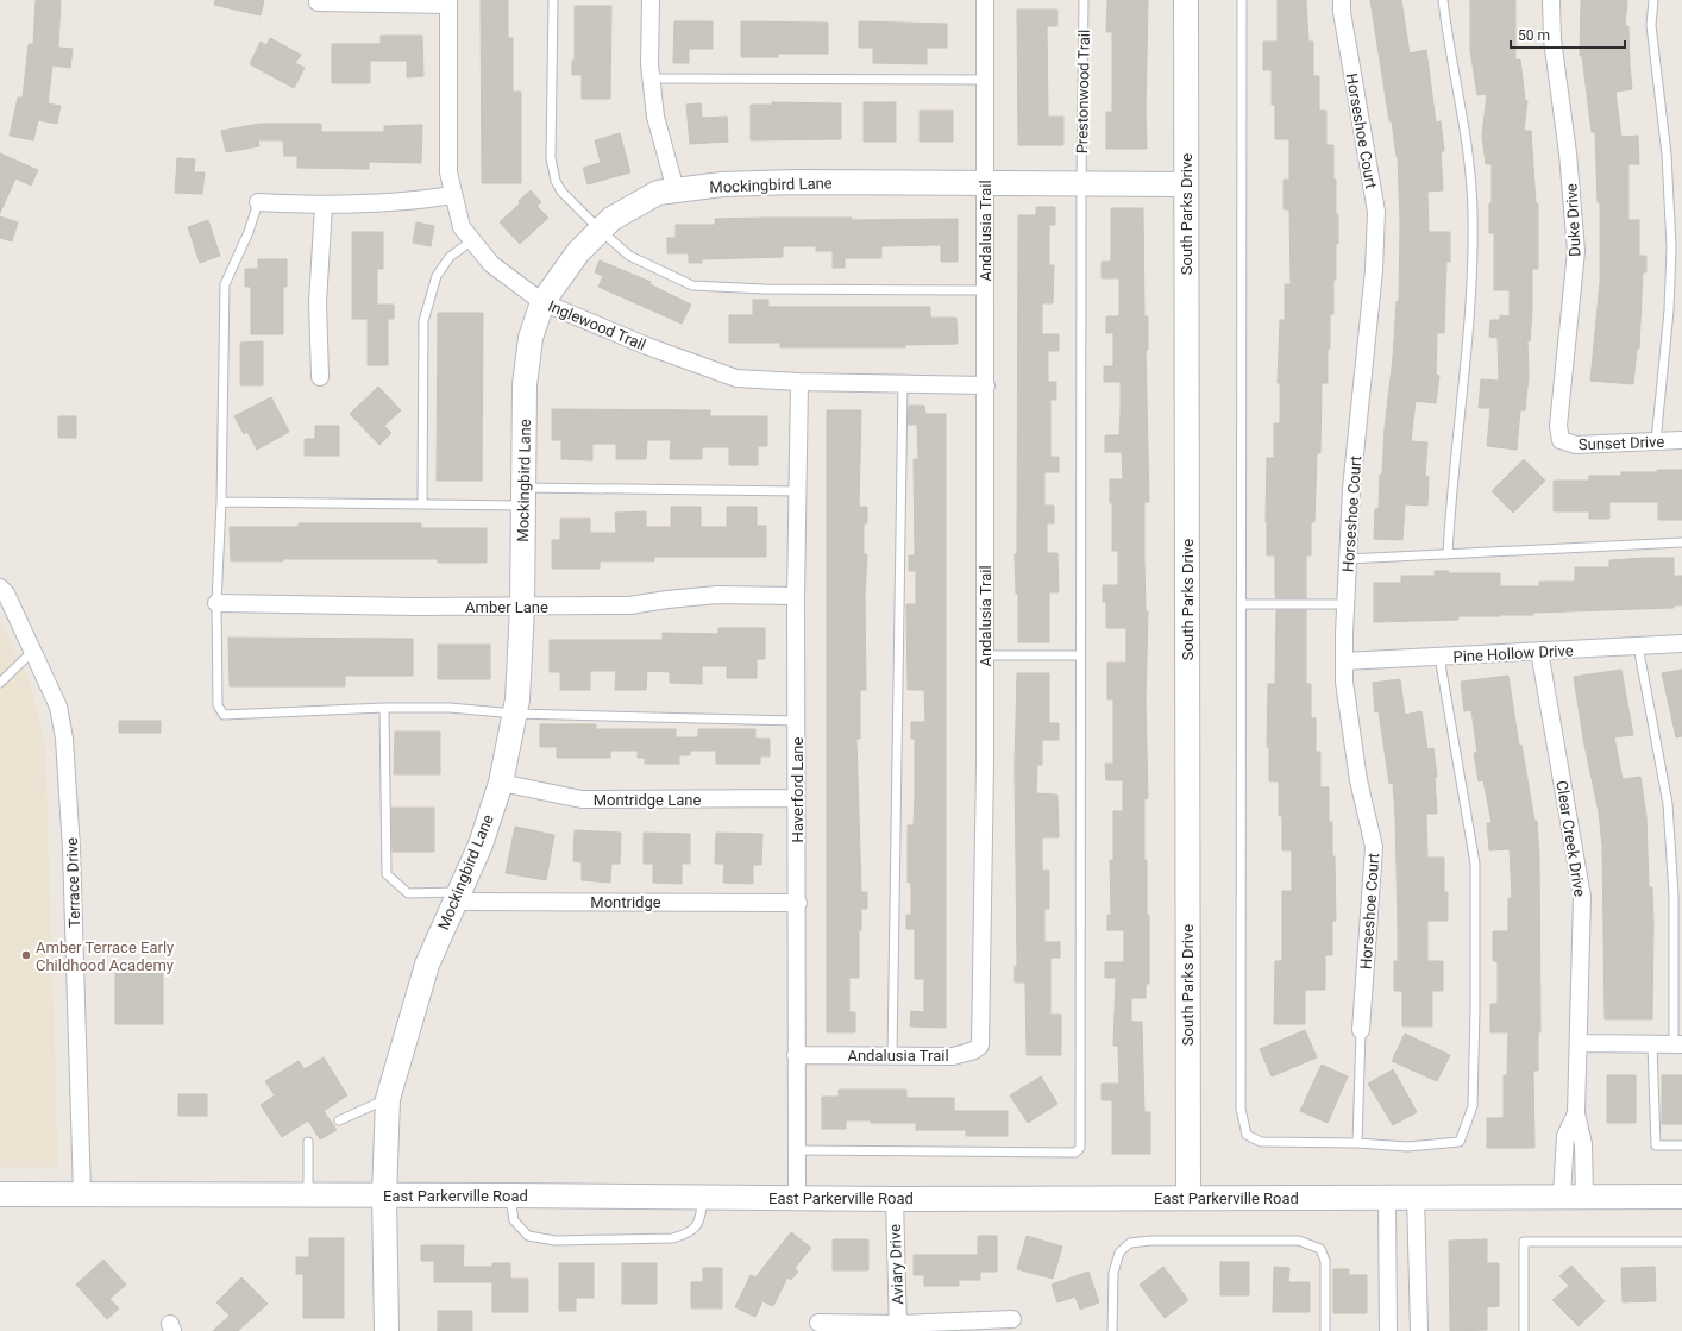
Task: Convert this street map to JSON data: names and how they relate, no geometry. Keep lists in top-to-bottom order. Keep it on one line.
{"streets":{"street":["Horseshoe Court","Mockingbird Lane","South Parks Drive","Duke Drive","Andalusia Trail","Inglewood Trail","Sunset Drive","Amber Lane","Pine Hollow Drive","Haverford Lane","Montridge Lane","Clear Creek Drive","Terrace Drive","Montridge","East Parkerville Road","Aviary Drive"],"lane":["Prestonwood Trail"]},"crossings":[["Prestonwood Trail","Mockingbird Lane"],["Prestonwood Trail","Haverford Lane"],["Horseshoe Court","Pine Hollow Drive"],["Mockingbird Lane","South Parks Drive"],["Mockingbird Lane","Andalusia Trail"],["Mockingbird Lane","Inglewood Trail"],["Mockingbird Lane","Amber Lane"],["Mockingbird Lane","Montridge Lane"],["Mockingbird Lane","Montridge"],["Mockingbird Lane","East Parkerville Road"],["South Parks Drive","East Parkerville Road"],["Duke Drive","Sunset Drive"],["Andalusia Trail","Inglewood Trail"],["Andalusia Trail","Haverford Lane"],["Inglewood Trail","Haverford Lane"],["Amber Lane","Haverford Lane"],["Pine Hollow Drive","Clear Creek Drive"],["Haverford Lane","Montridge Lane"],["Haverford Lane","Montridge"],["Haverford Lane","East Parkerville Road"],["Clear Creek Drive","East Parkerville Road"],["Terrace Drive","East Parkerville Road"],["East Parkerville Road","Aviary Drive"]],"places":["Amber Terrace Early Childhood Academy"],"scale_bar":"50 m"}
